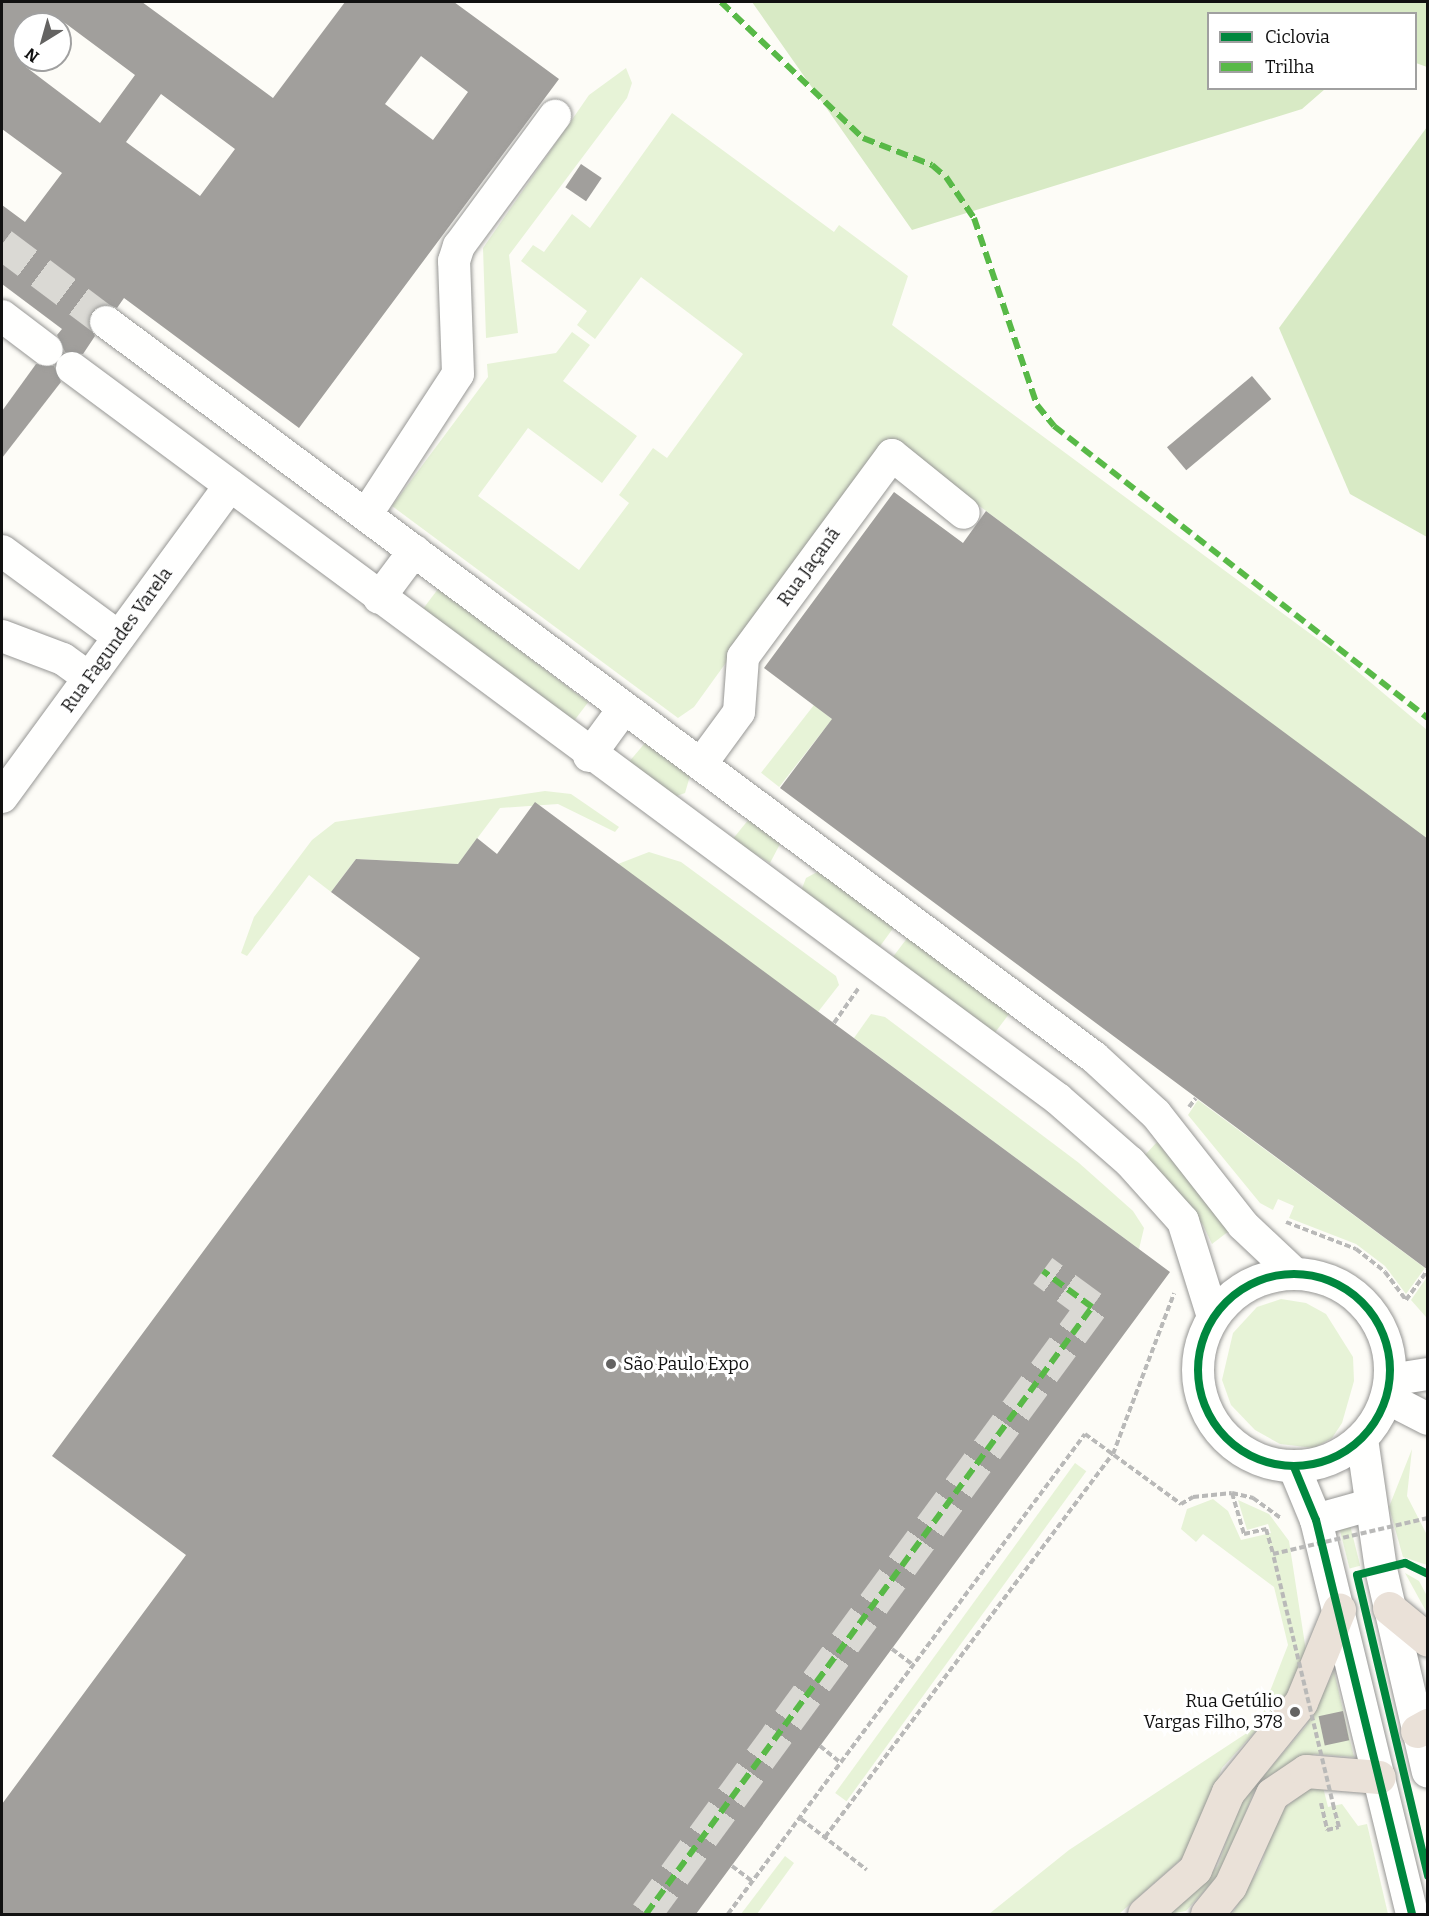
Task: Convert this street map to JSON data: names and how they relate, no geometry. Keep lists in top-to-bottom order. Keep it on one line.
{"streets":{"street":["Rua Jaçanã","Rua Fagundes Varela"]},"places":["São Paulo Expo","Rua Getúlio Vargas Filho, 378"],"legend":["Ciclovia","Trilha"],"north":"bottom left"}
